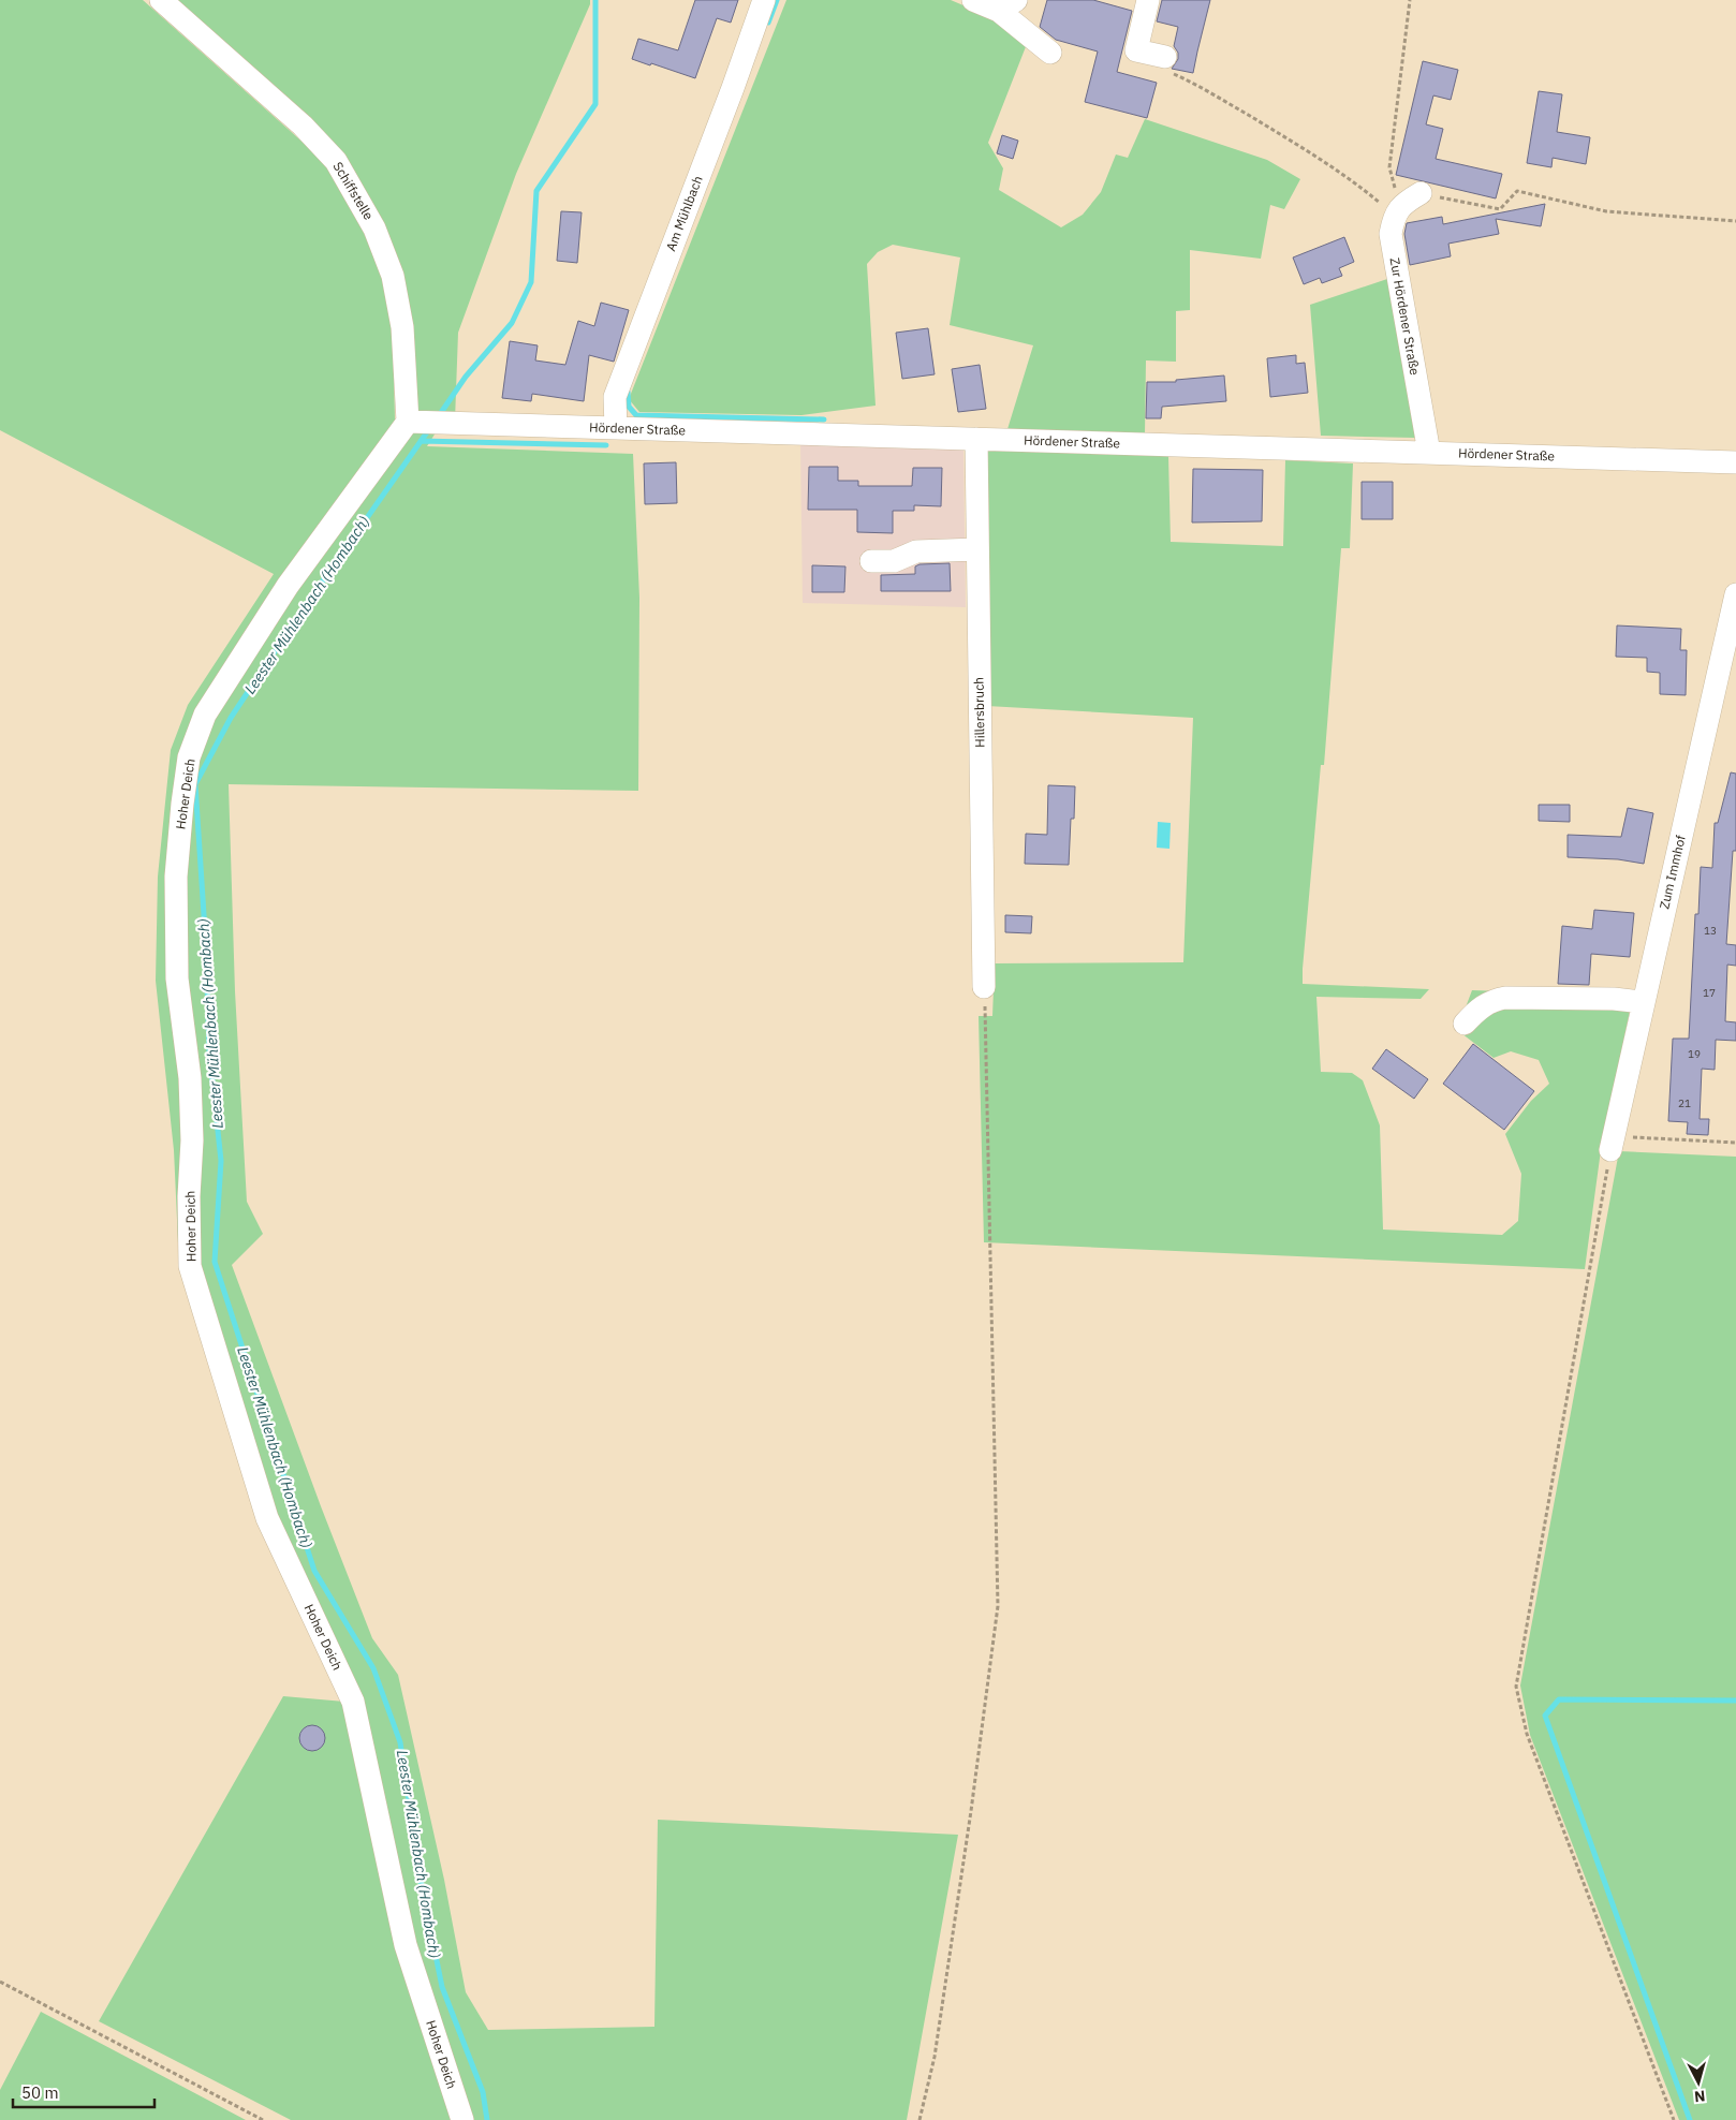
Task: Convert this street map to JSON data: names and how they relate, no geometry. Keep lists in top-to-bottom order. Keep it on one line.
{"streets":{"street":["Schiffstelle","Am Mühlbach","Zur Hördener Straße","Hördener Straße","Hillersbruch","Hoher Deich","Zum Immhof"]},"crossings":[["Schiffstelle","Hördener Straße"],["Schiffstelle","Hoher Deich"],["Am Mühlbach","Hördener Straße"],["Zur Hördener Straße","Hördener Straße"],["Hördener Straße","Hillersbruch"],["Hördener Straße","Hoher Deich"]],"water":["Leester Mühlenbach (Hombach)"],"house_numbers":["13","17","19","21"],"scale_bar":"50 m","north":"bottom"}
